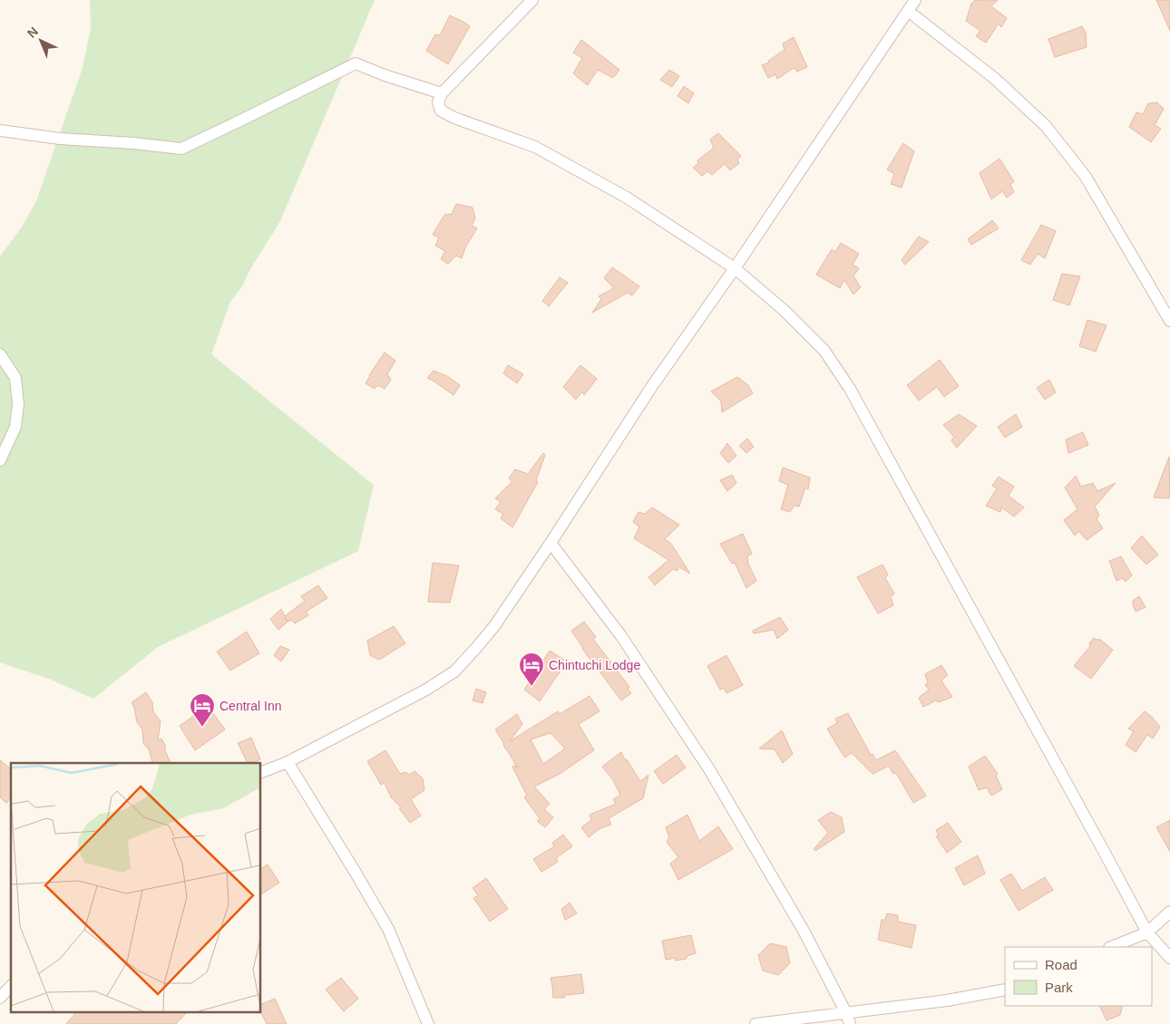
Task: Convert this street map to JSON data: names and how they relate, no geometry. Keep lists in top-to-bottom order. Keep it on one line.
{"places":{"hotel":["Chintuchi Lodge","Central Inn"]},"legend":["Road","Park"],"north":"top left"}
